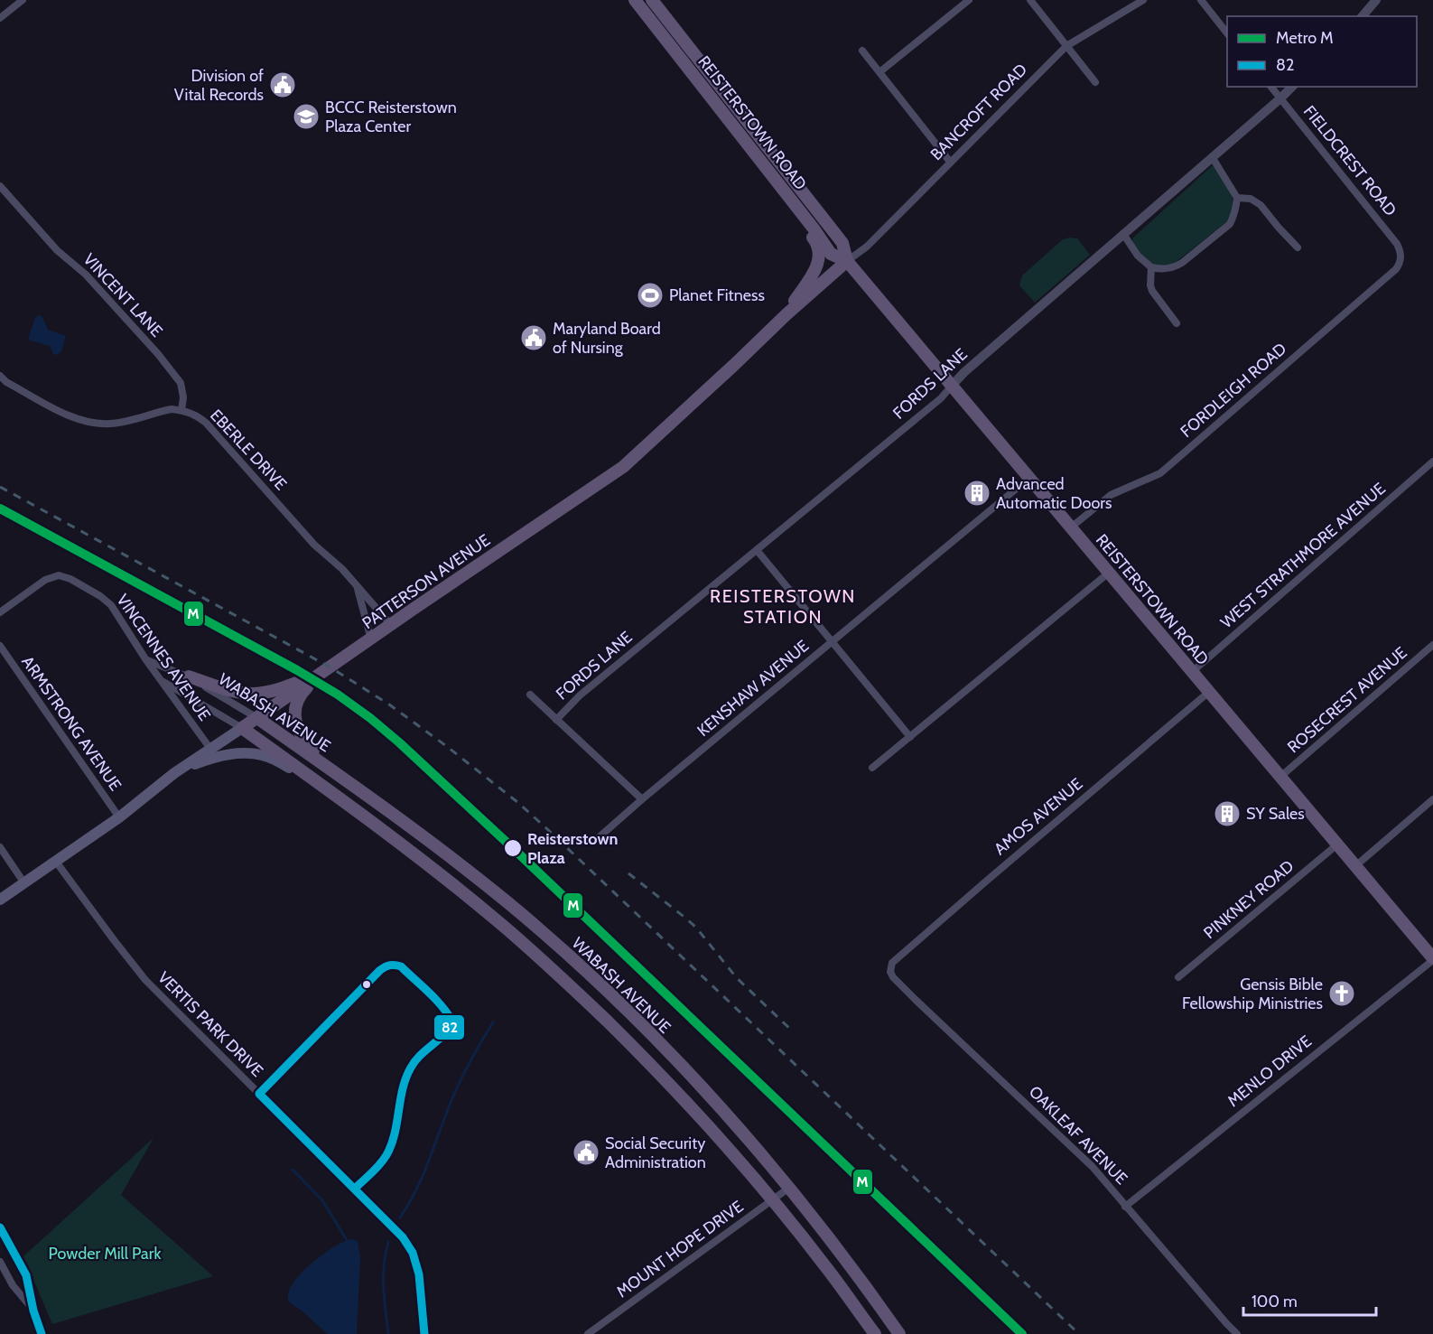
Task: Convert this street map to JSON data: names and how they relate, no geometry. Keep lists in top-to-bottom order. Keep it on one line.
{"streets":{"main road":["REISTERSTOWN ROAD","PATTERSON AVENUE","WABASH AVENUE"],"street":["BANCROFT ROAD","FIELDCREST ROAD","VINCENT LANE","FORDS LANE","FORDLEIGH ROAD","EBERLE DRIVE","WEST STRATHMORE AVENUE","VINCENNES AVENUE","KENSHAW AVENUE","ROSECREST AVENUE","ARMSTRONG AVENUE","AMOS AVENUE","PINKNEY ROAD","VERTIS PARK DRIVE","MENLO DRIVE","OAKLEAF AVENUE","MOUNT HOPE DRIVE"]},"crossings":[["BANCROFT ROAD","REISTERSTOWN ROAD"],["BANCROFT ROAD","PATTERSON AVENUE"],["REISTERSTOWN ROAD","FORDS LANE"],["REISTERSTOWN ROAD","FORDLEIGH ROAD"],["REISTERSTOWN ROAD","WEST STRATHMORE AVENUE"],["REISTERSTOWN ROAD","PATTERSON AVENUE"],["REISTERSTOWN ROAD","KENSHAW AVENUE"],["REISTERSTOWN ROAD","ROSECREST AVENUE"],["REISTERSTOWN ROAD","AMOS AVENUE"],["REISTERSTOWN ROAD","PINKNEY ROAD"],["REISTERSTOWN ROAD","MENLO DRIVE"],["FIELDCREST ROAD","FORDS LANE"],["FIELDCREST ROAD","FORDLEIGH ROAD"],["VINCENT LANE","EBERLE DRIVE"],["EBERLE DRIVE","PATTERSON AVENUE"],["PATTERSON AVENUE","VINCENNES AVENUE"],["PATTERSON AVENUE","WABASH AVENUE"],["PATTERSON AVENUE","ARMSTRONG AVENUE"],["PATTERSON AVENUE","VERTIS PARK DRIVE"],["VINCENNES AVENUE","WABASH AVENUE"],["WABASH AVENUE","MOUNT HOPE DRIVE"],["AMOS AVENUE","OAKLEAF AVENUE"],["MENLO DRIVE","OAKLEAF AVENUE"]],"districts":["REISTERSTOWN STATION"],"parks":["Powder Mill Park"],"places":{"public building":["Division of Vital Records","Maryland Board of Nursing","Social Security Administration"],"school or university":["BCCC Reisterstown Plaza Center"],"sports":["Planet Fitness"],"building":["Advanced Automatic Doors","SY Sales"],"other":["Reisterstown Plaza"],"church":["Gensis Bible Fellowship Ministries"]},"lines":["metro line M","transit line 82"],"legend":["Metro M","82"],"scale_bar":"100 m"}
